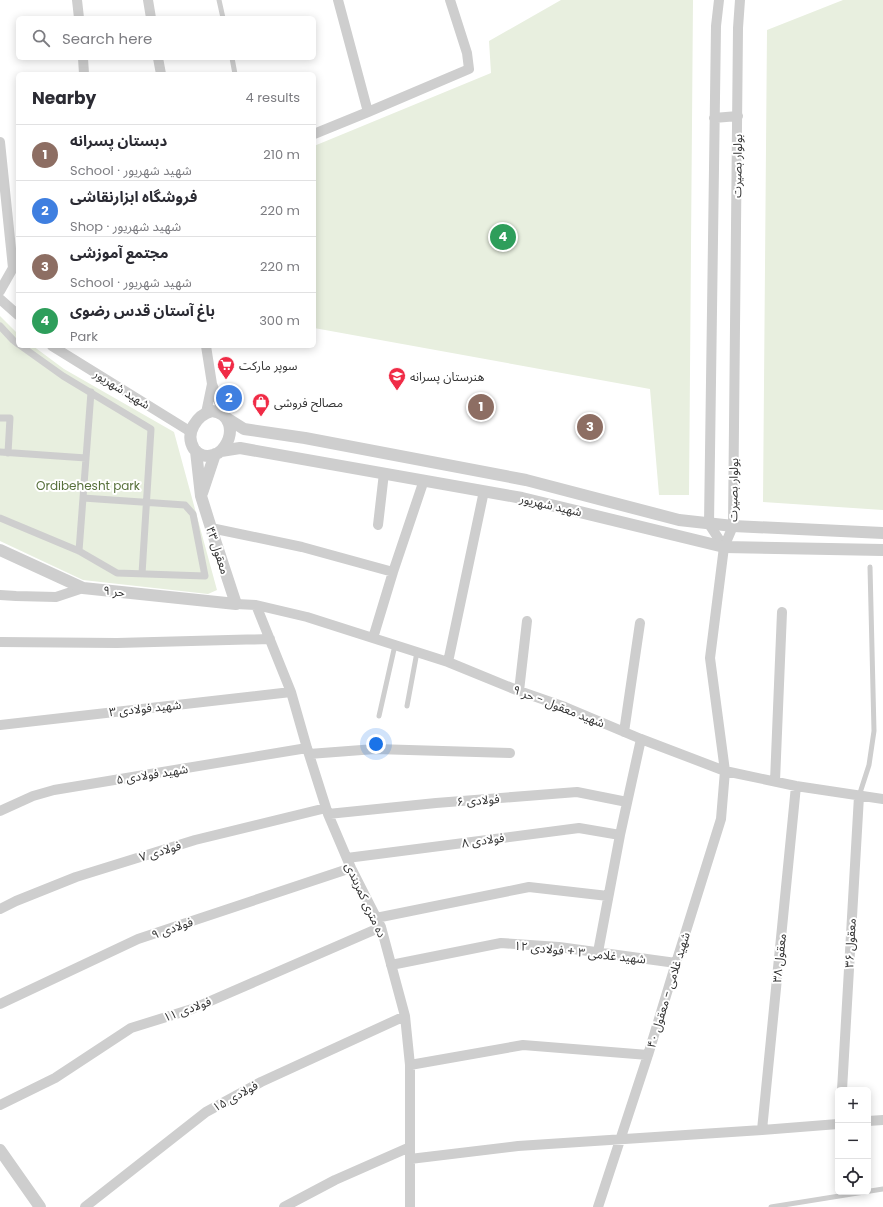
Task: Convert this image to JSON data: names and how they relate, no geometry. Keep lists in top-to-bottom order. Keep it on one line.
{"streets":{"street":["بولوار بصیرت","شهید شهریور","معقول ۴۳","حر ۹","شهید معقول - حر ۹","شهید فولادی ۳","شهید فولادی ۵","فولادی ۶","فولادی ۸","فولادی ۷","ده متری کمربندی","فولادی ۹","معقول ۳۶","شهید غلامی ۳ + فولادی ۱۲","معقول ۳۸","شهید غلامی - معقول ۴۰","فولادی ۱۱","فولادی ۱۵"]},"crossings":[["بولوار بصیرت","شهید شهریور"],["بولوار بصیرت","شهید غلامی - معقول ۴۰"],["شهید شهریور","معقول ۴۳"],["شهید شهریور","شهید غلامی - معقول ۴۰"],["معقول ۴۳","حر ۹"],["معقول ۴۳","شهید معقول - حر ۹"],["حر ۹","شهید معقول - حر ۹"],["شهید معقول - حر ۹","ده متری کمربندی"],["شهید معقول - حر ۹","معقول ۳۶"],["شهید معقول - حر ۹","معقول ۳۸"],["شهید معقول - حر ۹","شهید غلامی - معقول ۴۰"],["شهید فولادی ۳","ده متری کمربندی"],["شهید فولادی ۵","ده متری کمربندی"],["فولادی ۶","فولادی ۷"],["فولادی ۶","ده متری کمربندی"],["فولادی ۸","ده متری کمربندی"],["فولادی ۸","فولادی ۹"],["فولادی ۷","ده متری کمربندی"],["ده متری کمربندی","فولادی ۹"],["ده متری کمربندی","شهید غلامی ۳ + فولادی ۱۲"],["ده متری کمربندی","فولادی ۱۱"],["ده متری کمربندی","فولادی ۱۵"],["شهید غلامی ۳ + فولادی ۱۲","شهید غلامی - معقول ۴۰"]],"parks":["Ordibehesht park"],"places":{"supermarket":["سوپر مارکت"],"school or university":["هنرستان پسرانه"],"shop":["مصالح فروشی"]},"page":{"search":"Search here","heading":["Nearby","4 results"],"list":[{"mark":"1","name":"دبستان پسرانه","note":"School · شهید شهریور","value":"210 m"},{"mark":"2","name":"فروشگاه ابزارنقاشی","note":"Shop · شهید شهریور","value":"220 m"},{"mark":"3","name":"مجتمع آموزشی","note":"School · شهید شهریور","value":"220 m"},{"mark":"4","name":"باغ آستان قدس رضوی","note":"Park","value":"300 m"}],"pins":["4","2","1","3"],"map_buttons":["+","−"]}}
